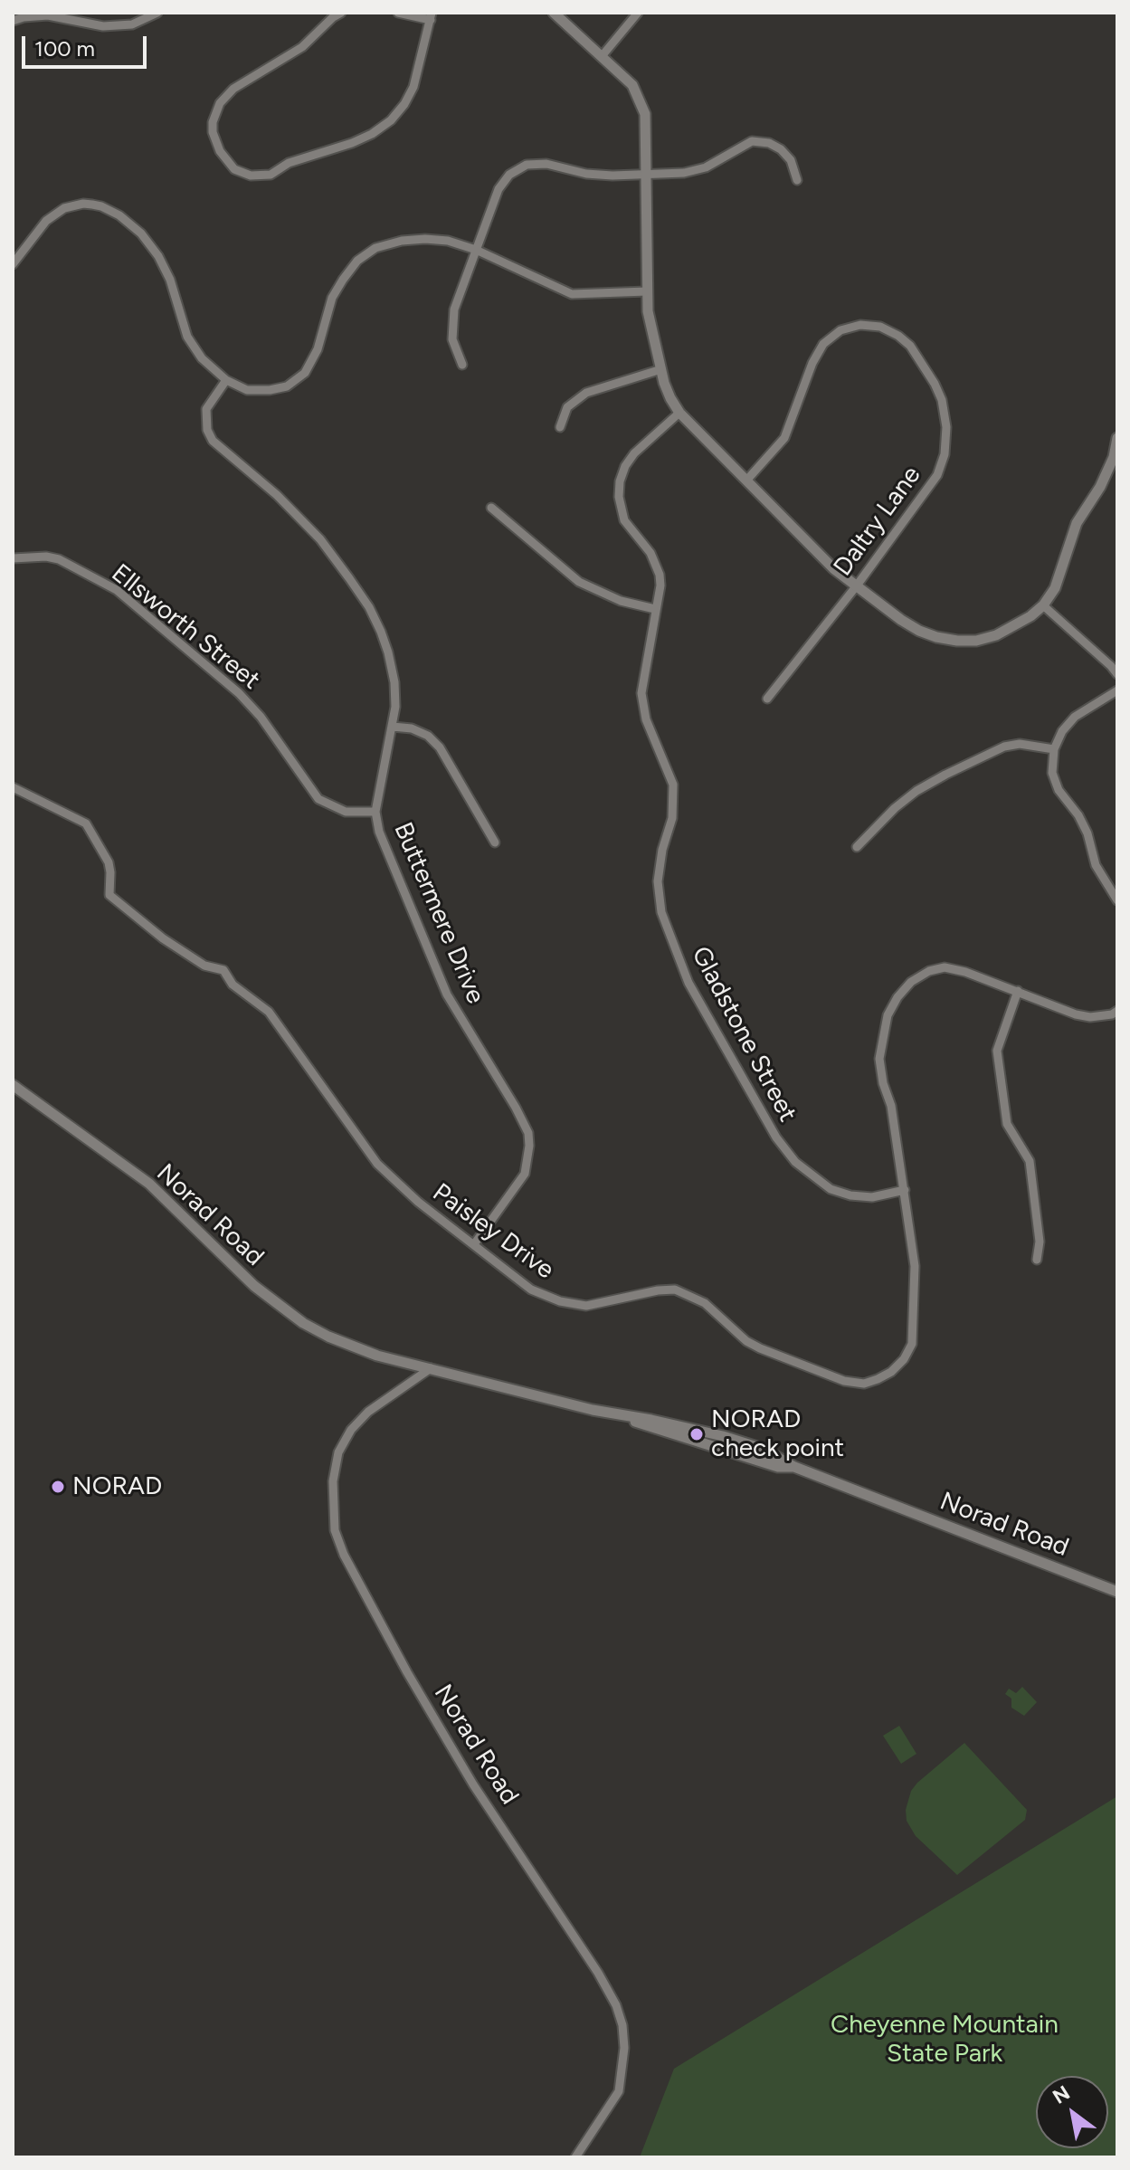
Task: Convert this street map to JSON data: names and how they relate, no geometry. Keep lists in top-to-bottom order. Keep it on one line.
{"streets":{"street":["Daltry Lane","Ellsworth Street","Buttermere Drive","Gladstone Street","Norad Road","Paisley Drive"]},"crossings":[["Ellsworth Street","Buttermere Drive"],["Buttermere Drive","Paisley Drive"],["Gladstone Street","Paisley Drive"]],"parks":["Cheyenne Mountain State Park"],"places":["NORAD check point","NORAD"],"scale_bar":"100 m","north":"top left"}
